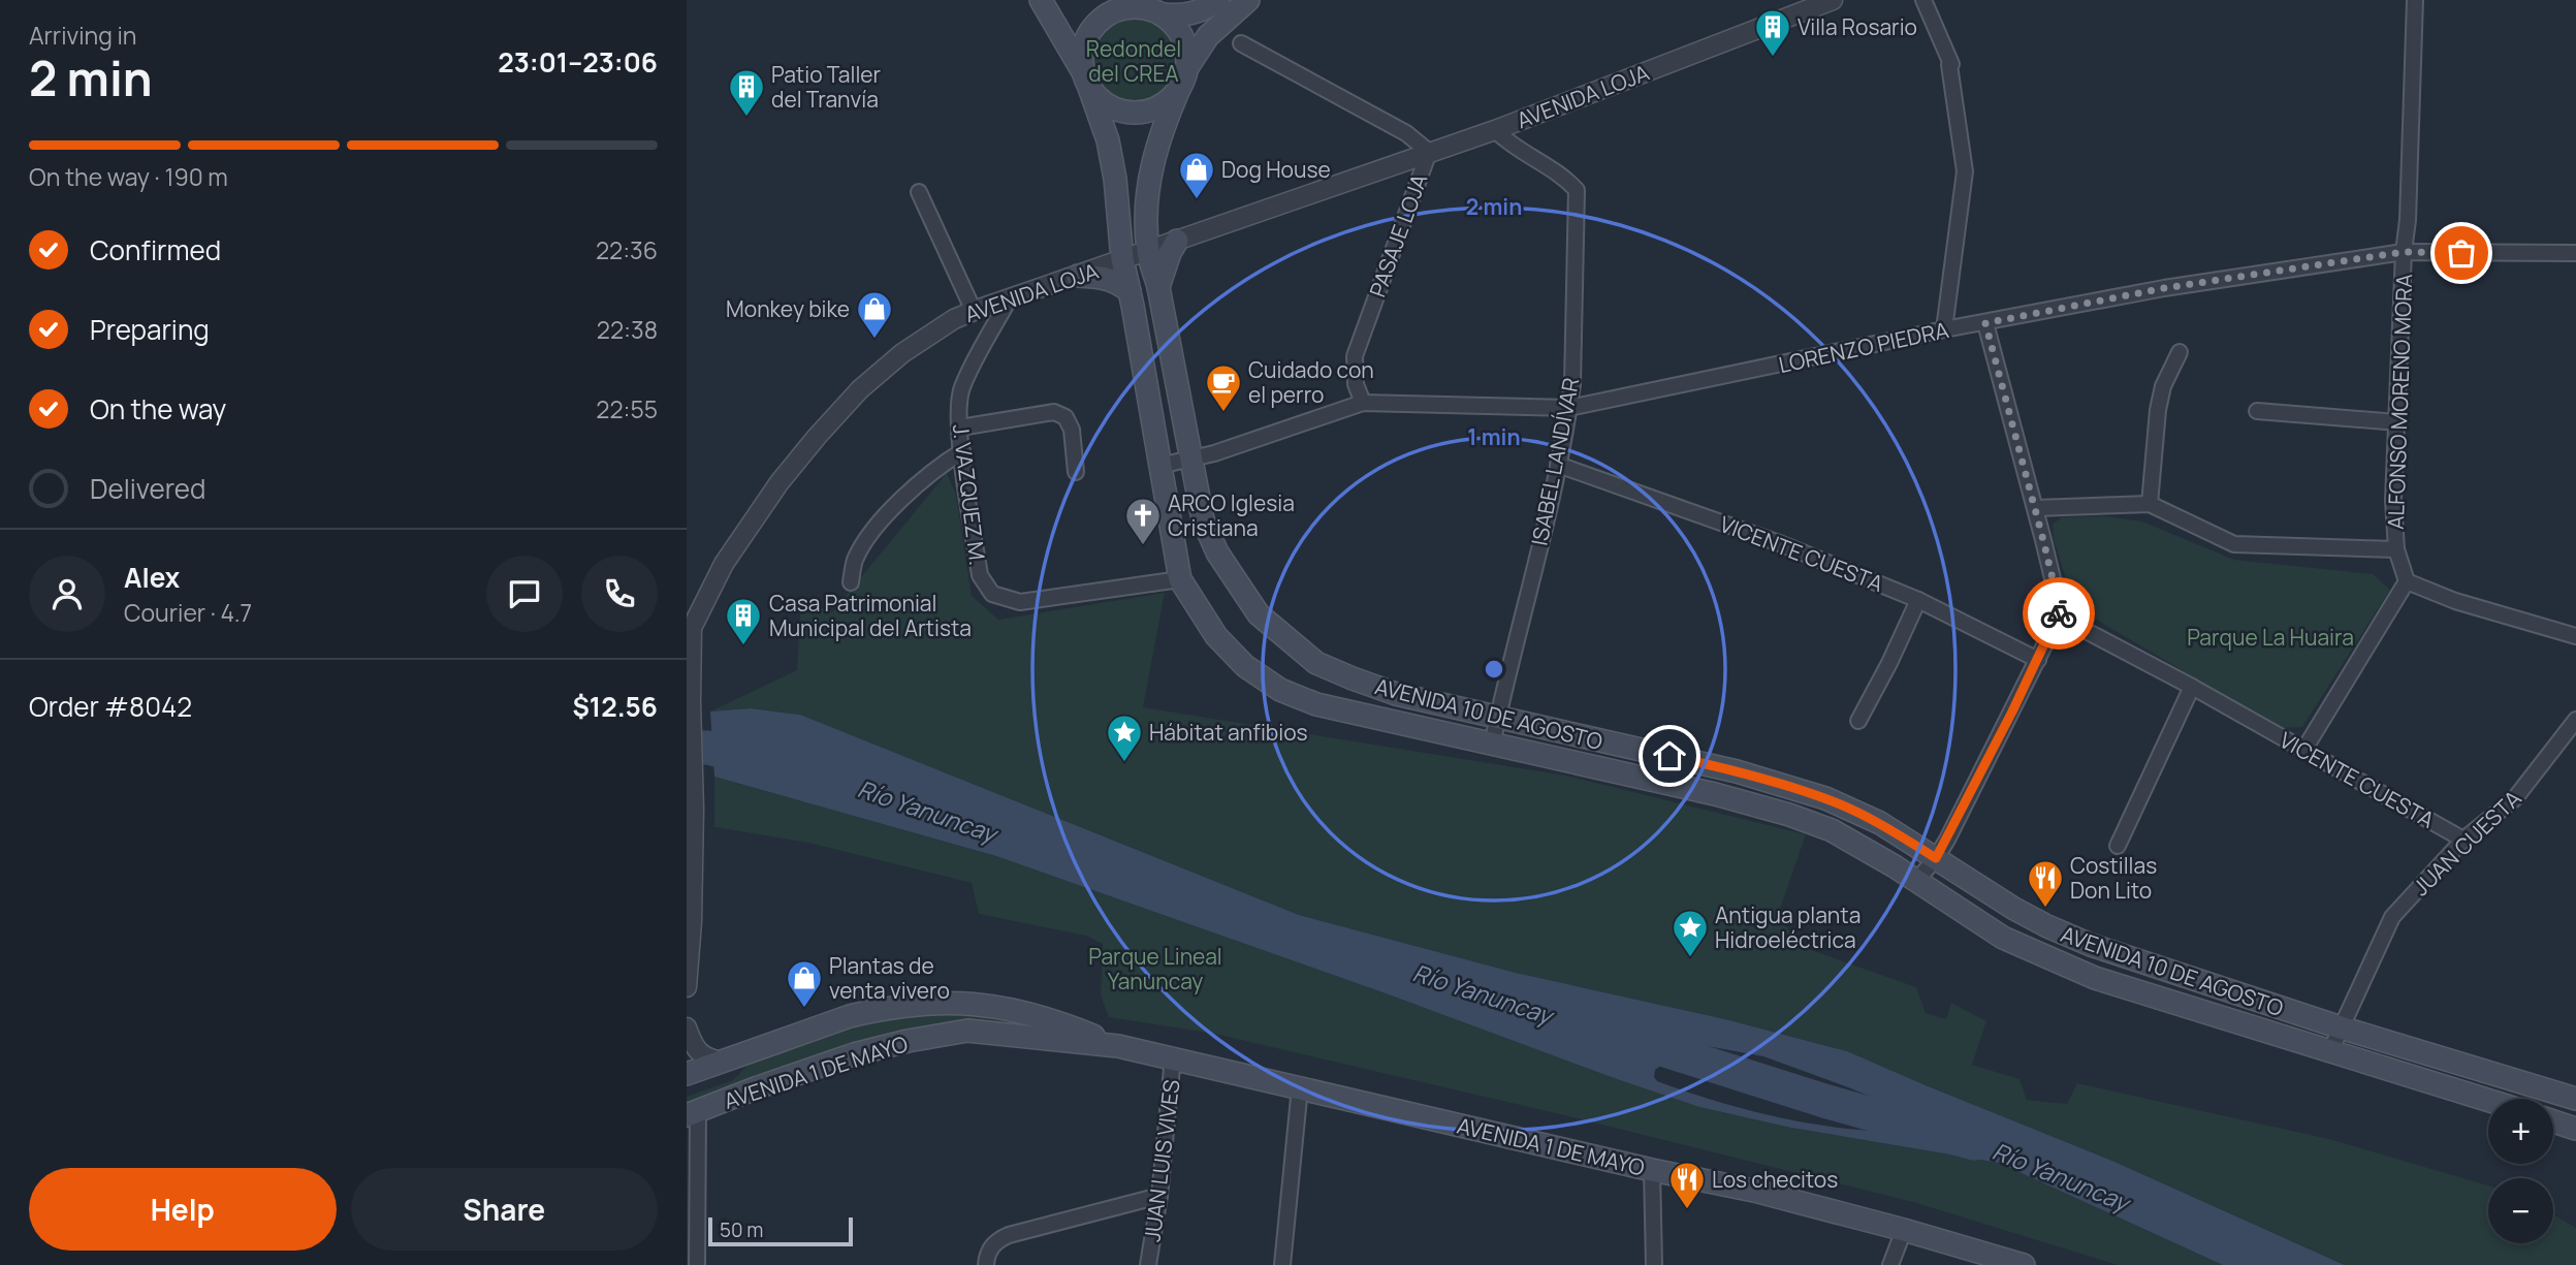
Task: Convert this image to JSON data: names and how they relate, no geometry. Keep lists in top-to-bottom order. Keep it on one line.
{"streets":{"main road":["AVENIDA 10 DE AGOSTO","AVENIDA 1 DE MAYO"],"street":["AVENIDA LOJA","PASAJE LOJA","LORENZO PIEDRA","ALFONSO MORENO MORA","ISABEL LANDÍVAR","J. VAZQUEZ M.","VICENTE CUESTA","JUAN CUESTA","JUAN LUIS VIVES"]},"crossings":[["AVENIDA LOJA","PASAJE LOJA"],["AVENIDA LOJA","ISABEL LANDÍVAR"],["AVENIDA LOJA","J. VAZQUEZ M."],["AVENIDA LOJA","AVENIDA 10 DE AGOSTO"],["PASAJE LOJA","LORENZO PIEDRA"],["LORENZO PIEDRA","ALFONSO MORENO MORA"],["LORENZO PIEDRA","ISABEL LANDÍVAR"],["LORENZO PIEDRA","AVENIDA 10 DE AGOSTO"],["ISABEL LANDÍVAR","VICENTE CUESTA"],["ISABEL LANDÍVAR","AVENIDA 10 DE AGOSTO"],["J. VAZQUEZ M.","AVENIDA 10 DE AGOSTO"],["VICENTE CUESTA","JUAN CUESTA"],["AVENIDA 10 DE AGOSTO","JUAN CUESTA"],["AVENIDA 1 DE MAYO","JUAN LUIS VIVES"]],"water":["Río Yanuncay"],"parks":["Redondel del CREA","Parque La Huaira","Parque Lineal Yanuncay"],"places":{"building":["Villa Rosario","Patio Taller del Tranvía","Casa Patrimonial Municipal del Artista"],"shop":["Dog House","Monkey bike","Plantas de venta vivero"],"cafe":["Cuidado con el perro"],"church":["ARCO Iglesia Cristiana"],"place":["Hábitat anfibios","Antigua planta Hidroeléctrica"],"restaurant":["Costillas Don Lito","Los checitos"]},"scale_bar":"50 m","page":{"heading":["2 min","Arriving in","23:01–23:06"],"panel":["Alex","Courier · 4.7","Order #8042","$12.56"],"bar":"On the way · 190 m","list":[["Confirmed","22:36"],["Preparing","22:38"],["On the way","22:55"],"Delivered"],"map_buttons":["+","−"],"buttons":["Help","Share"],"scale":"50 m"},"rings":["2 min","1 min"]}
